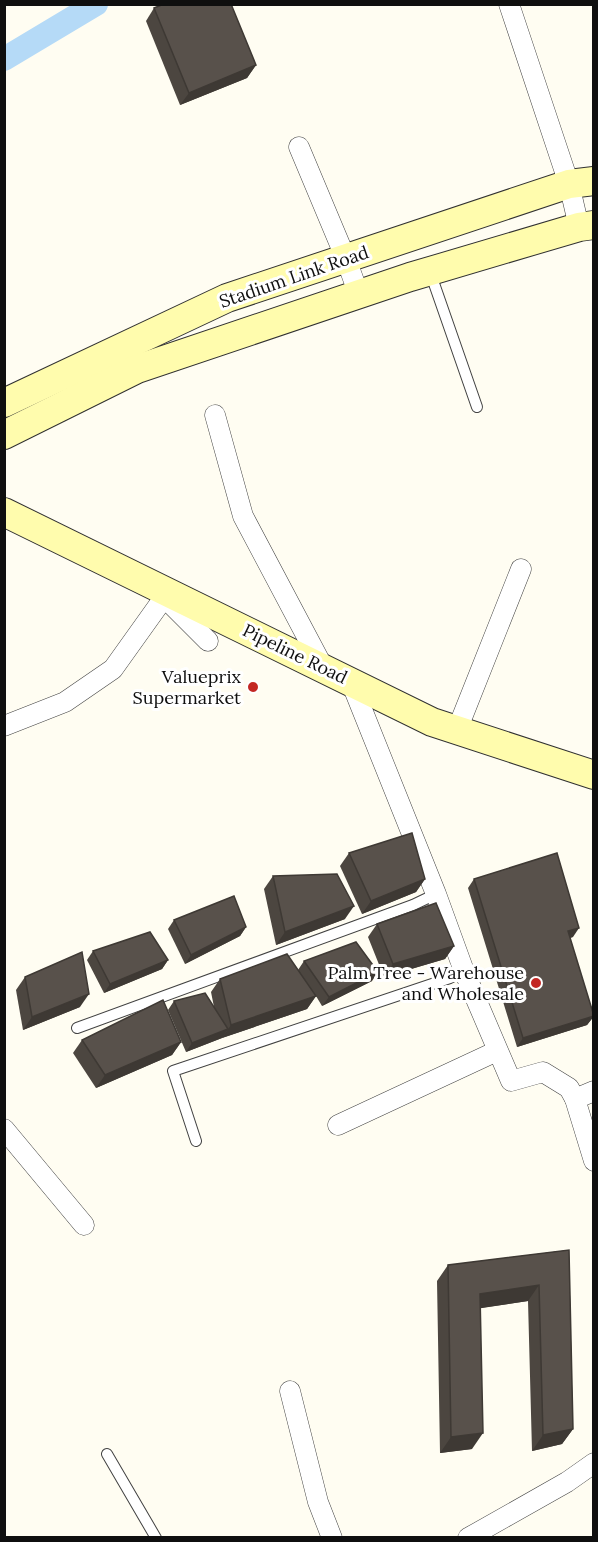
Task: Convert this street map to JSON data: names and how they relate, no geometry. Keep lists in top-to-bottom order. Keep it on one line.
{"streets":{"street":["Stadium Link Road","Pipeline Road"]},"places":["Valueprix Supermarket","Palm Tree - Warehouse and Wholesale"]}
